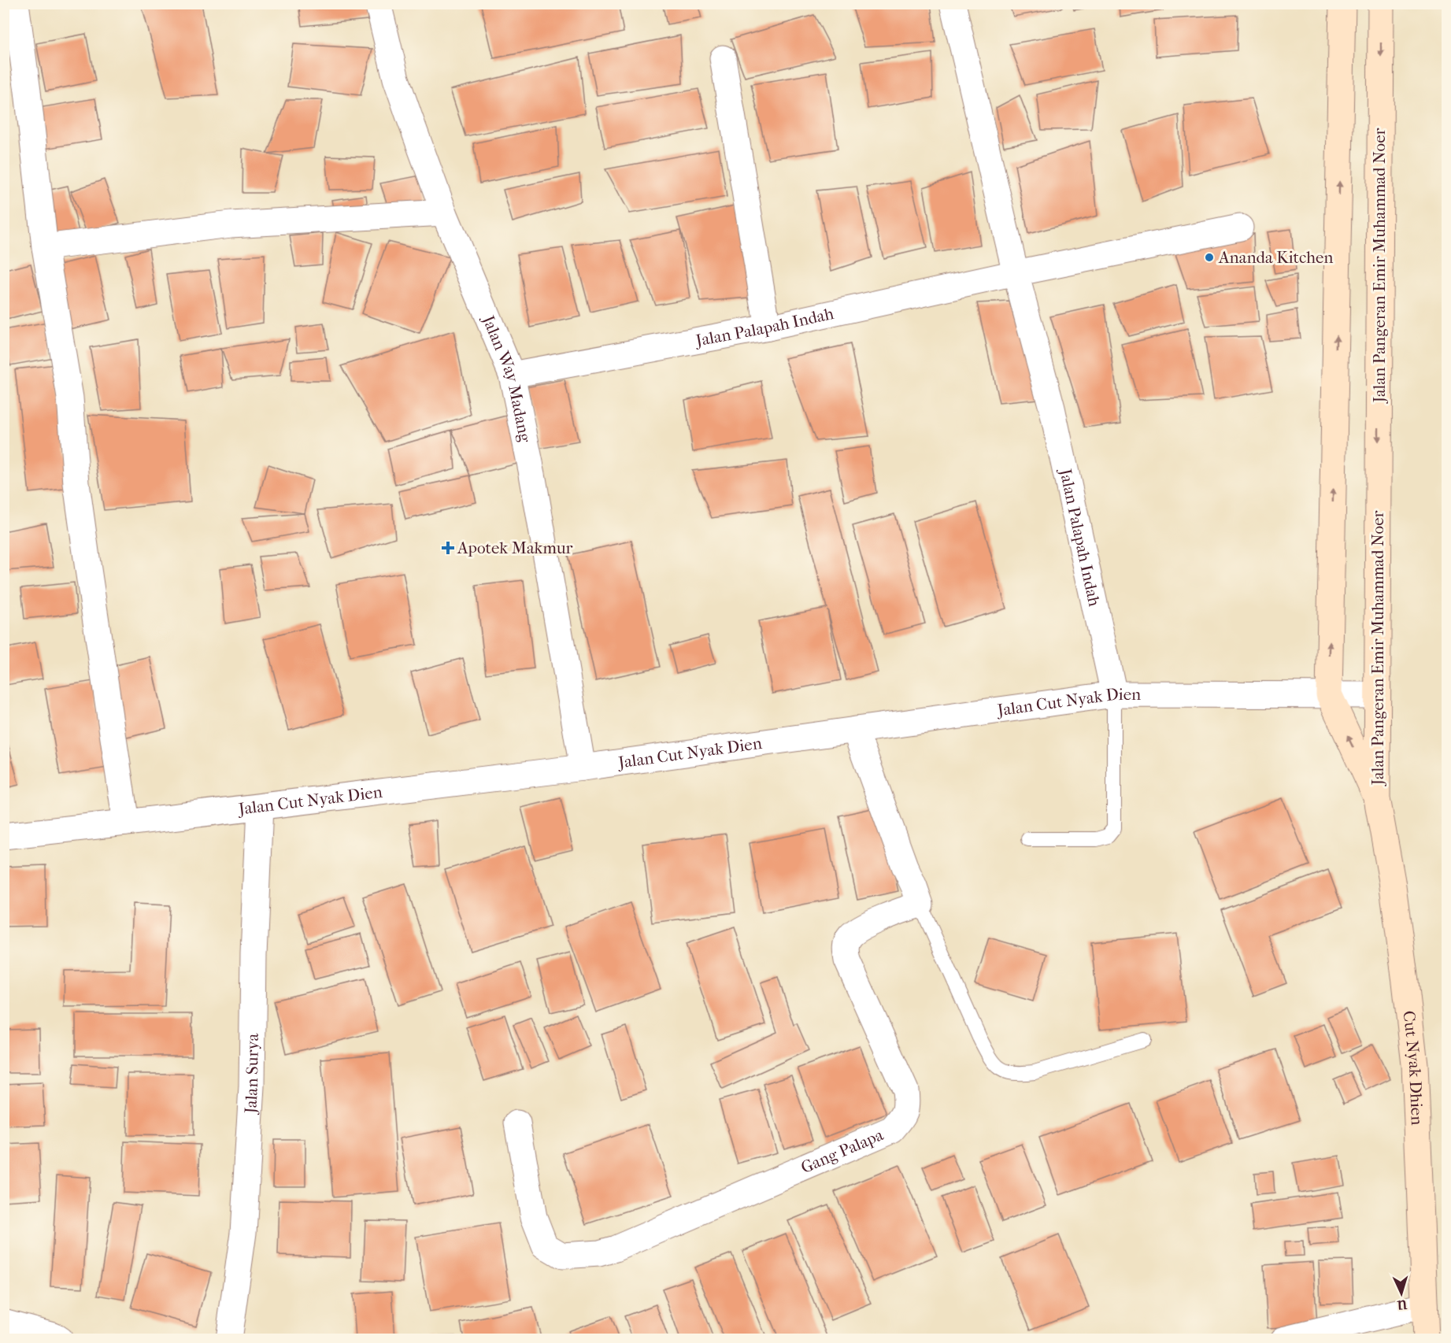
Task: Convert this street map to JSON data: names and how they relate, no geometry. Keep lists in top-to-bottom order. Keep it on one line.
{"streets":{"main road":["Jalan Pangeran Emir Muhammad Noer","Cut Nyak Dhien"],"street":["Jalan Palapah Indah","Jalan Way Madang","Jalan Cut Nyak Dien","Jalan Surya","Gang Palapa"]},"crossings":[["Jalan Pangeran Emir Muhammad Noer","Jalan Cut Nyak Dien"],["Jalan Pangeran Emir Muhammad Noer","Cut Nyak Dhien"],["Jalan Palapah Indah","Jalan Way Madang"],["Jalan Palapah Indah","Jalan Cut Nyak Dien"],["Jalan Way Madang","Jalan Cut Nyak Dien"],["Jalan Cut Nyak Dien","Jalan Surya"]],"places":{"other":["Ananda Kitchen"],"health":["Apotek Makmur"]},"north":"bottom"}
